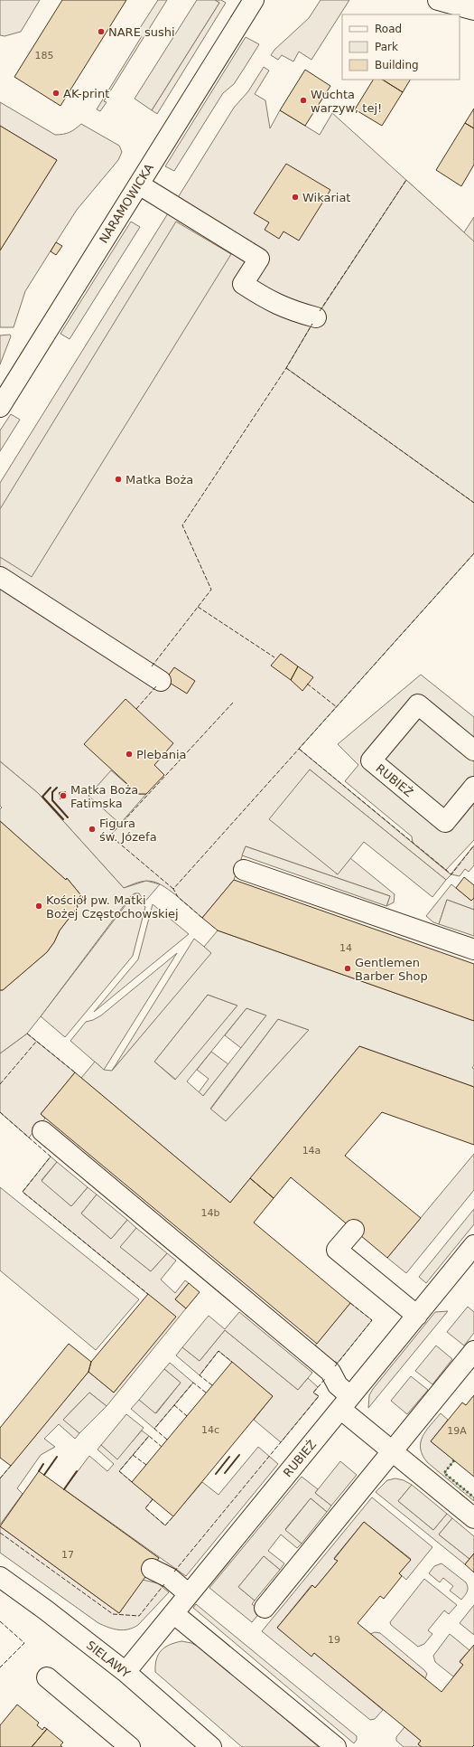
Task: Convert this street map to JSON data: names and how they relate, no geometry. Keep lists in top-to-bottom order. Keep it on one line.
{"streets":{"street":["NARAMOWICKA","RUBIEŻ","SIELAWY"]},"crossings":[["RUBIEŻ","SIELAWY"]],"places":["NARE sushi","AK-print","Wuchta warzyw, tej!","Wikariat","Matka Boża","Plebania","Matka Boża Fatimska","Figura św. Józefa","Kościół pw. Matki Bożej Częstochowskiej","Gentlemen Barber Shop"],"house_numbers":["185","14","14a","14b","14c","19A","17","19"],"legend":["Road","Park","Building"]}
